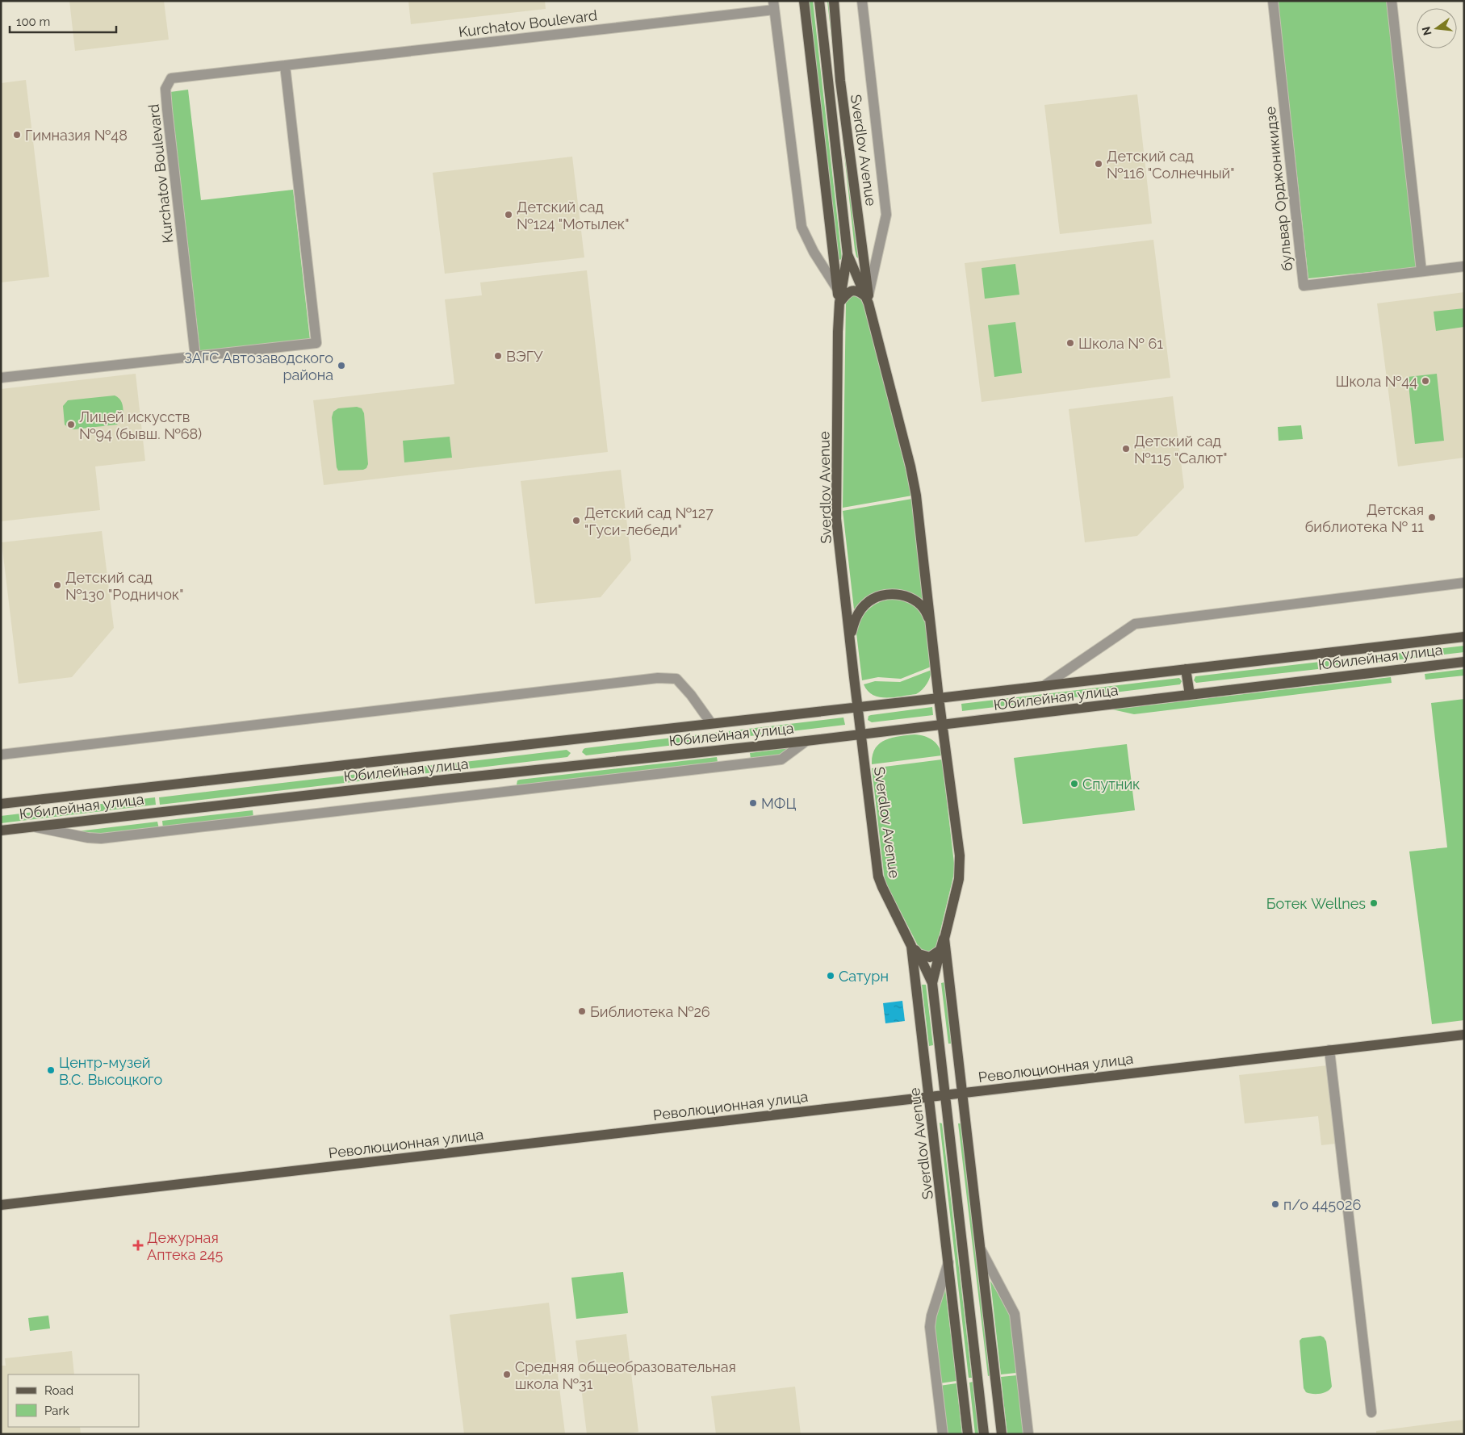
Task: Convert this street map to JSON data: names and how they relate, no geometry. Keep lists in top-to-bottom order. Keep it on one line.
{"streets":{"main road":["Sverdlov Avenue","Юбилейная улица","Революционная улица"],"street":["Kurchatov Boulevard","бульвар Орджоникидзе"]},"crossings":[["Sverdlov Avenue","Юбилейная улица"],["Sverdlov Avenue","Революционная улица"]],"places":{"other":["Гимназия №48","Детский сад №116 \"Солнечный\"","Детский сад №124 \"Мотылек\"","Школа № 61","ВЭГУ","ЗАГС Автозаводского района","Школа №44","Лицей искусств №94 (бывш. №68)","Детский сад №115 \"Салют\"","Детская библиотека № 11","Детский сад №127 \"Гуси-лебеди\"","Детский сад №130 \"Родничок\"","Спутник","МФЦ","Ботек Wellnes","Сатурн","Библиотека №26","Центр-музей В.С. Высоцкого","п/о 445026","Средняя общеобразовательная школа №31"],"health":["Дежурная Аптека 245"]},"legend":["Road","Park"],"scale_bar":"100 m","north":"left"}
